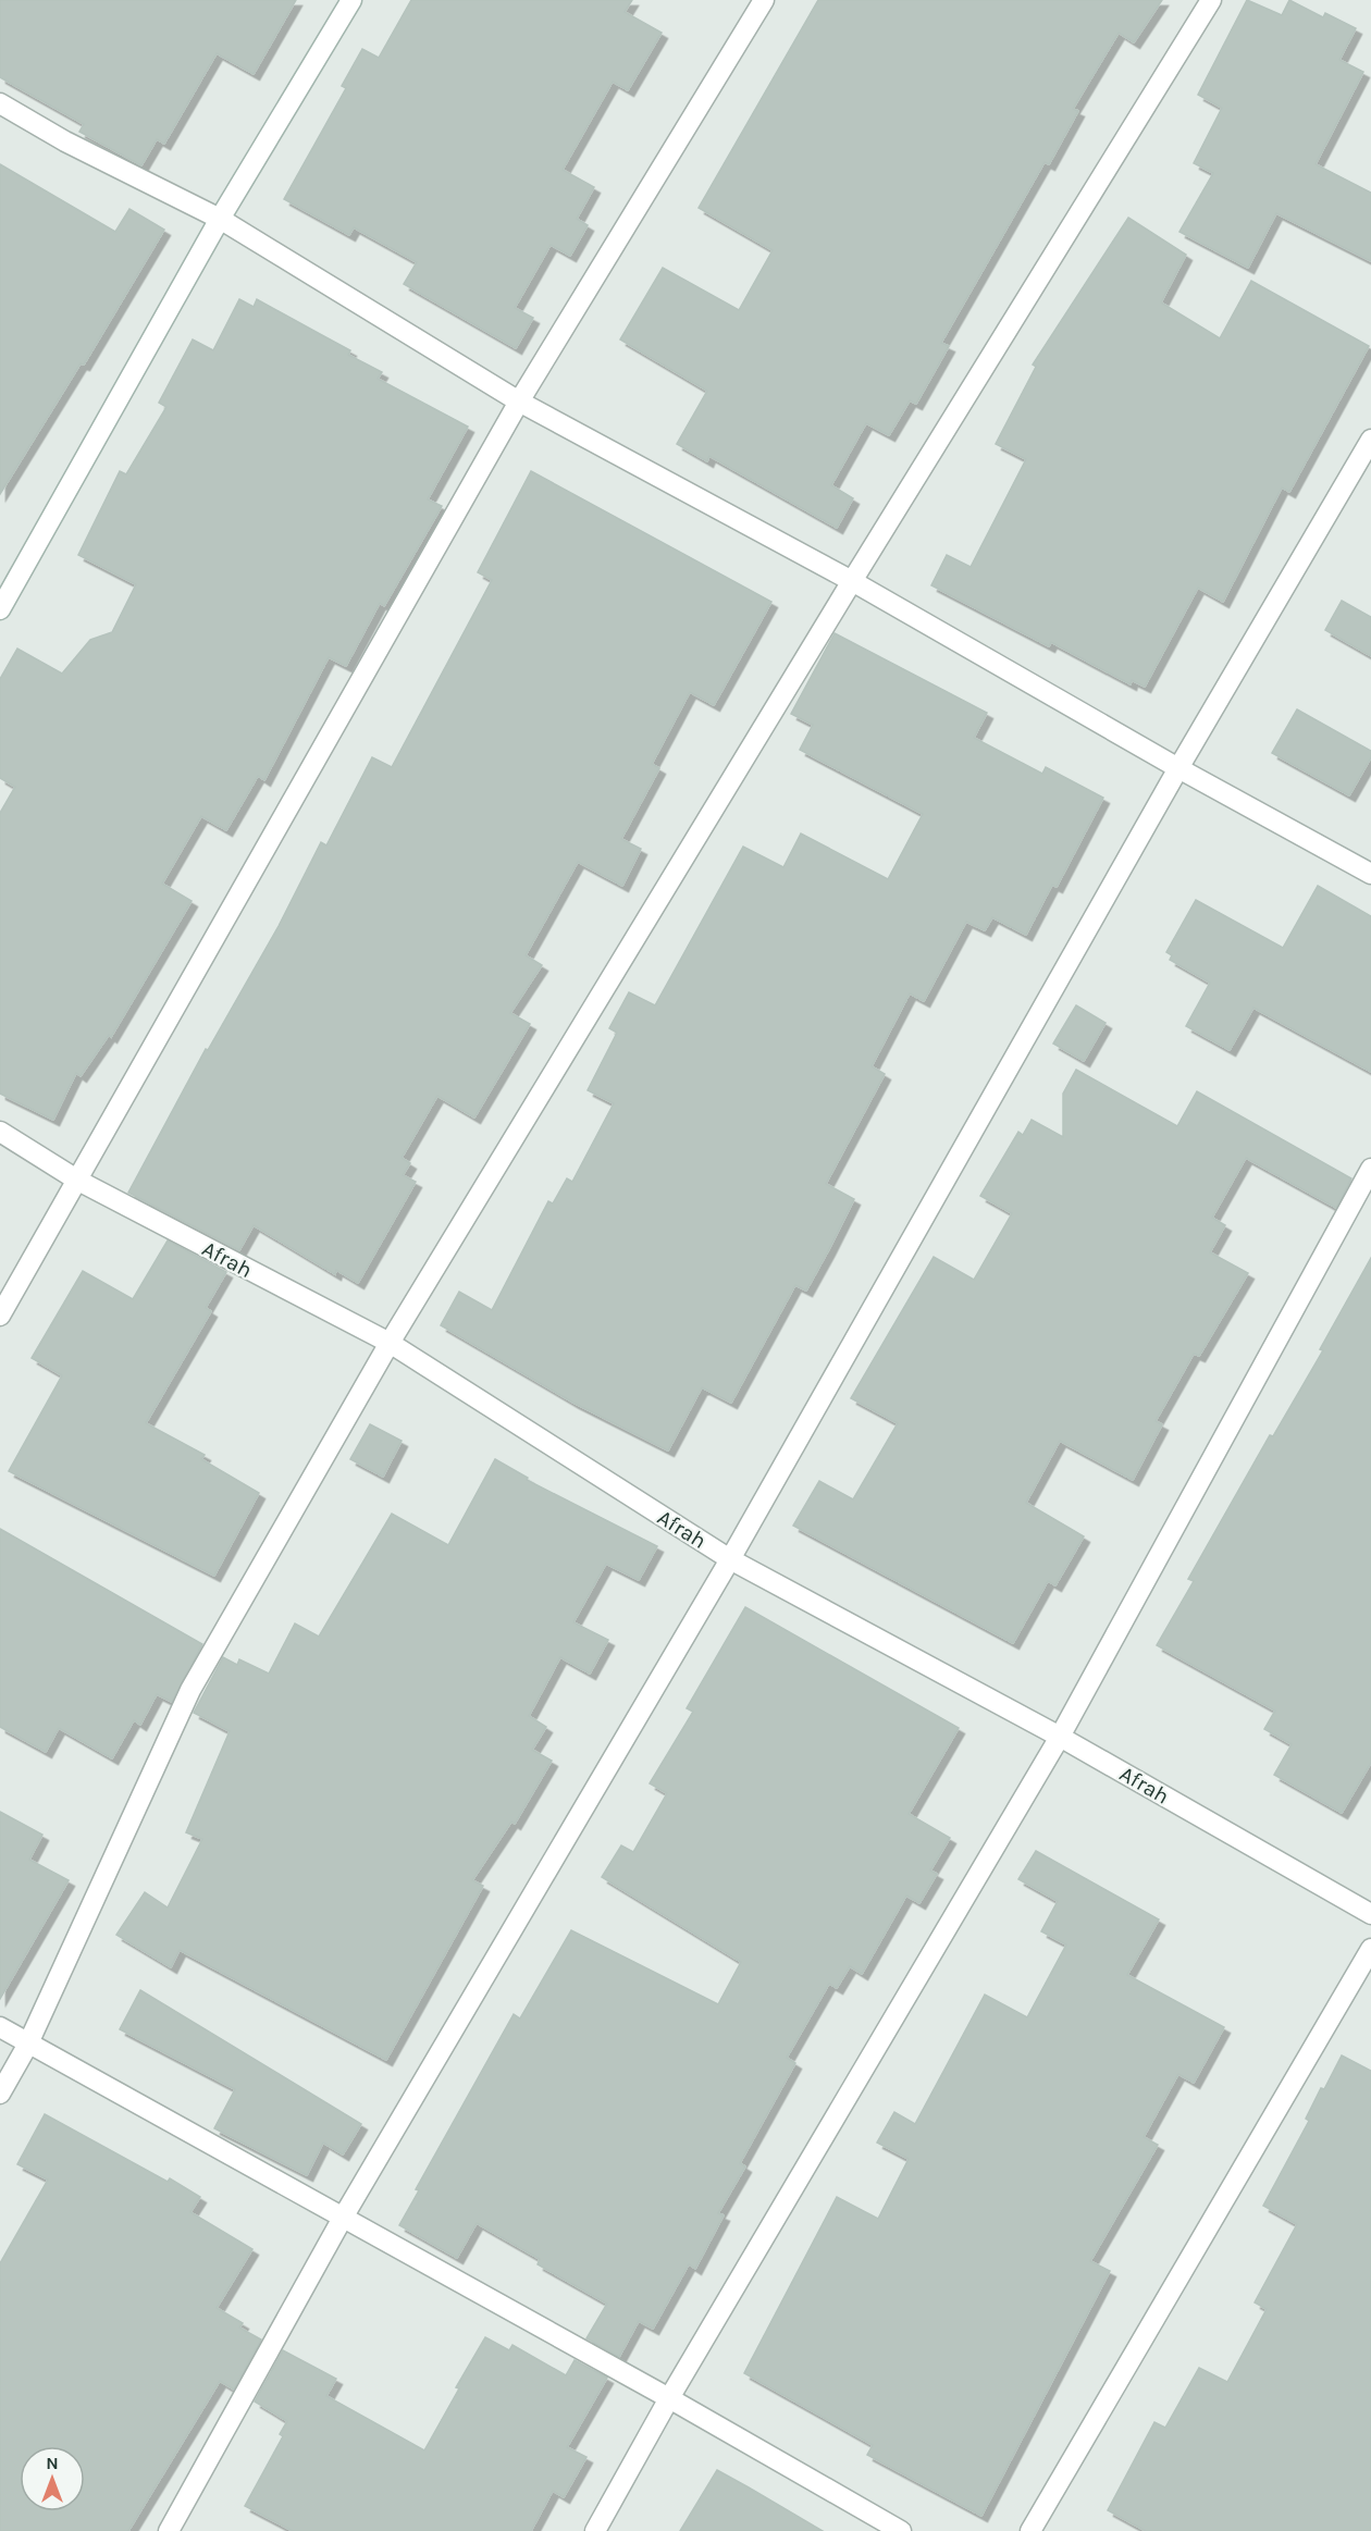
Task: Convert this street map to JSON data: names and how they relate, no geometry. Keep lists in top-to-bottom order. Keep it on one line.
{"streets":{"street":["Afrah"]},"north":"top"}
